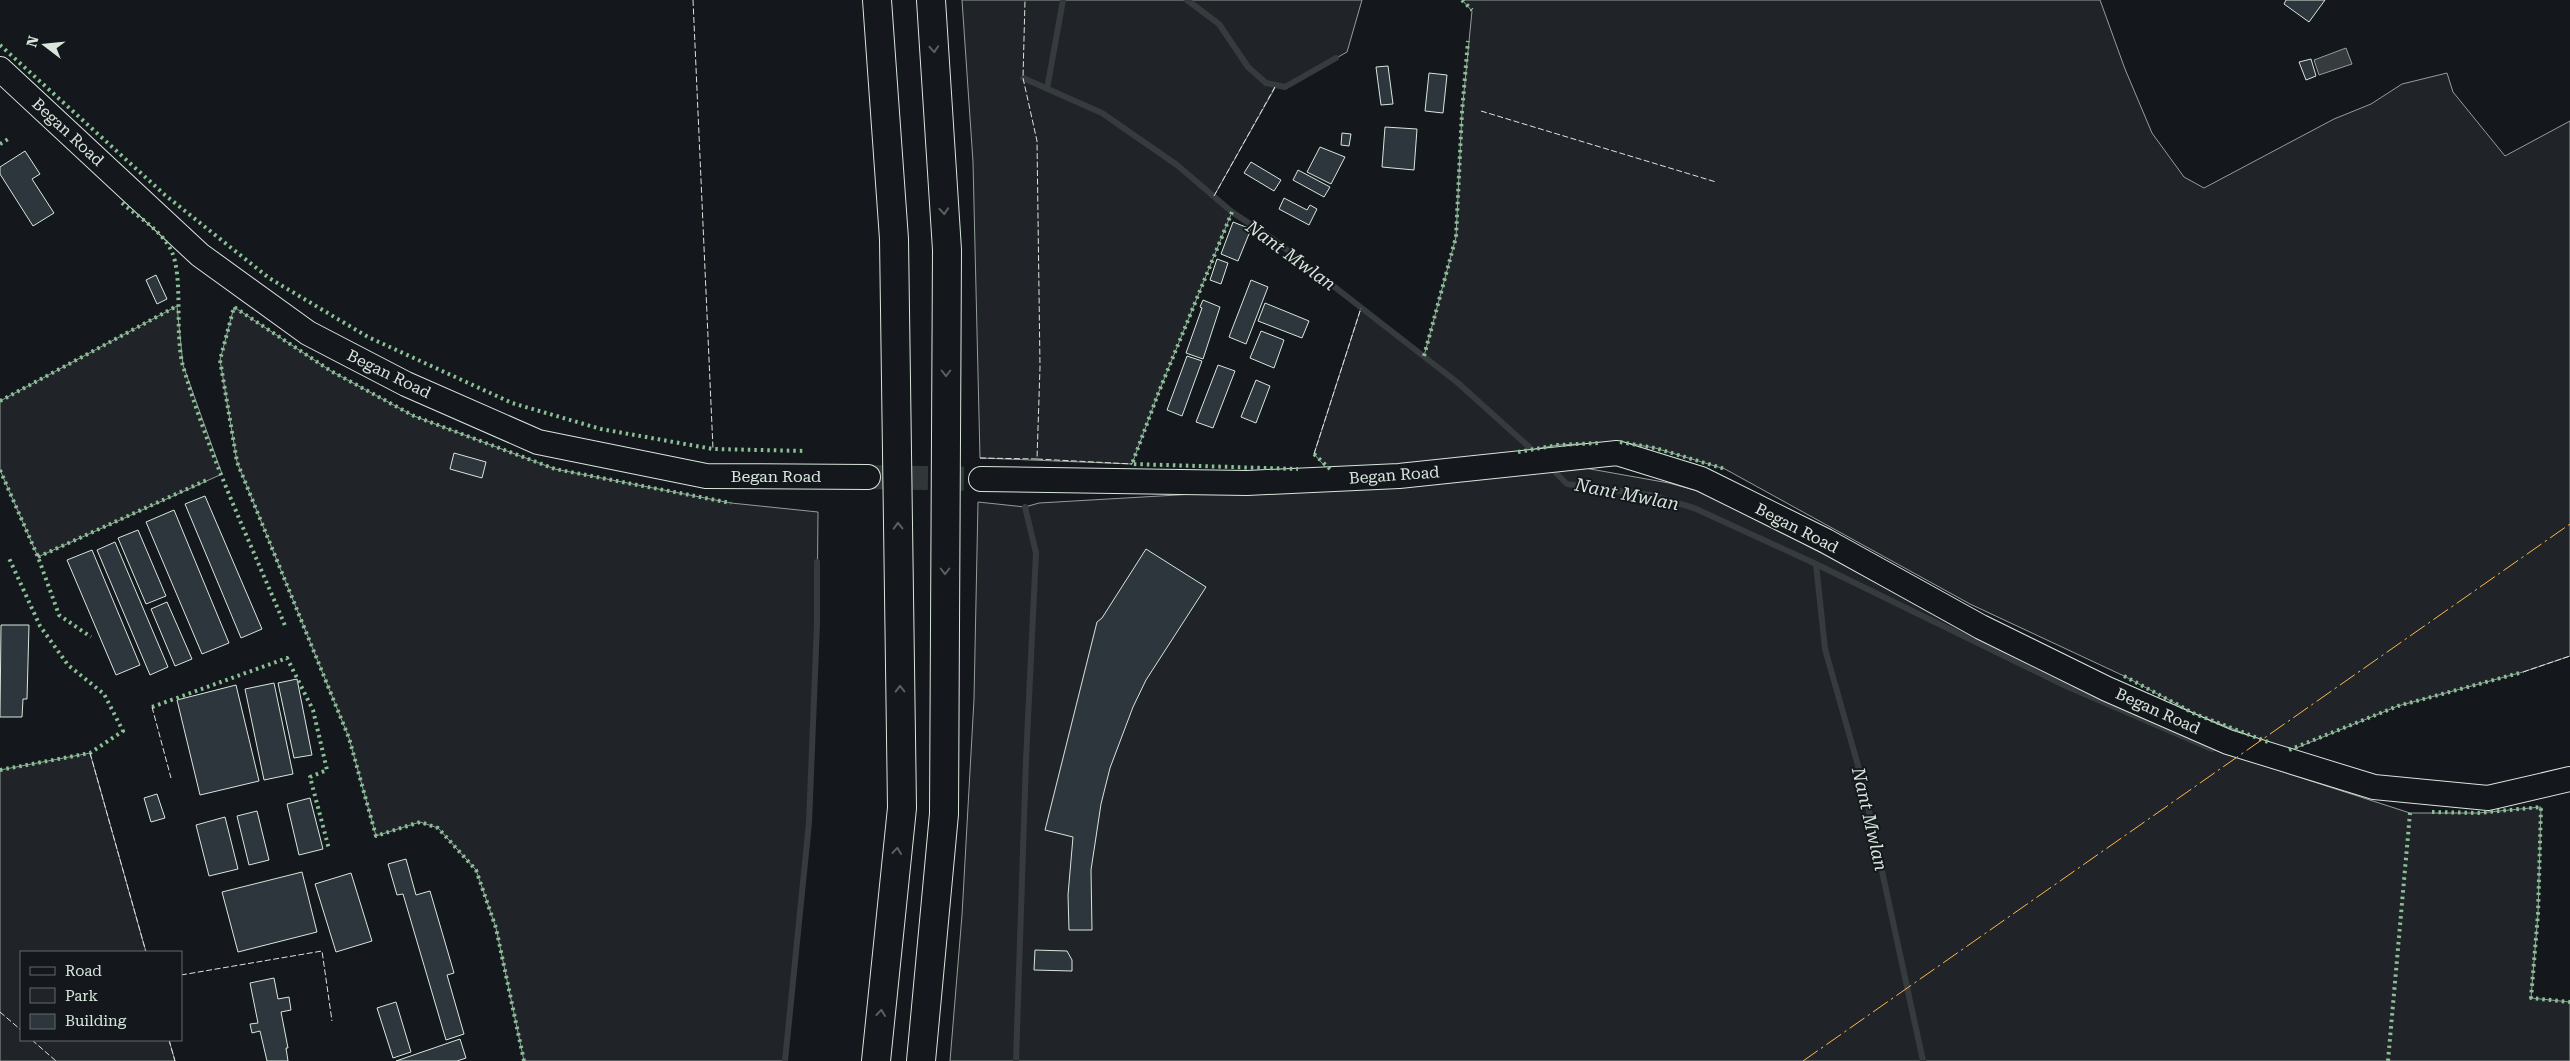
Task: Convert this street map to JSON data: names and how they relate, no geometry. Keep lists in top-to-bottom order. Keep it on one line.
{"streets":{"street":["Began Road"]},"water":["Nant Mwlan"],"legend":["Road","Park","Building"],"north":"left"}
